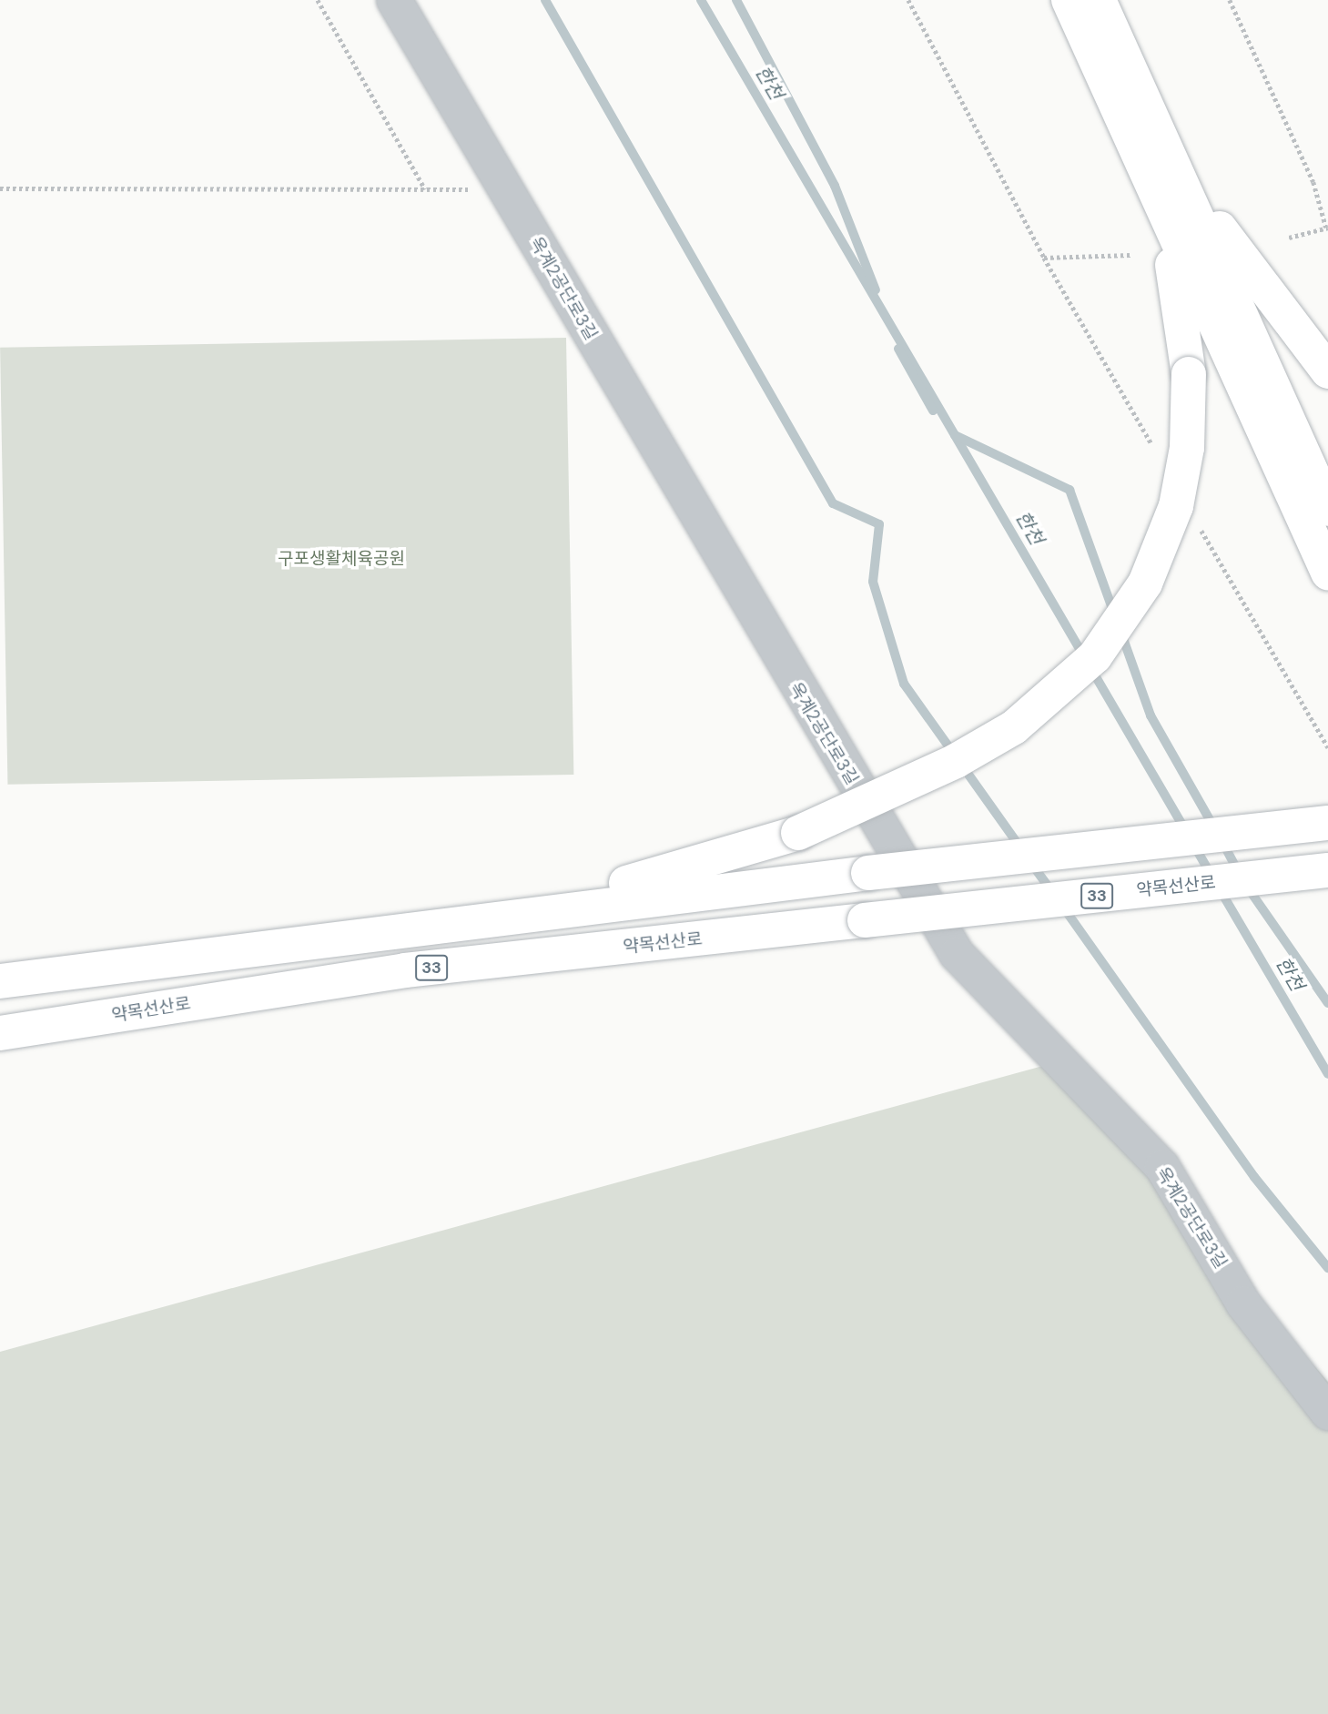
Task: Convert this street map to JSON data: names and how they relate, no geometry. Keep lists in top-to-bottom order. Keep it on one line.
{"streets":{"highway":["약목선산로","33"],"street":["옥계2공단로3길"]},"water":["한천"],"parks":["구포생활체육공원"]}
